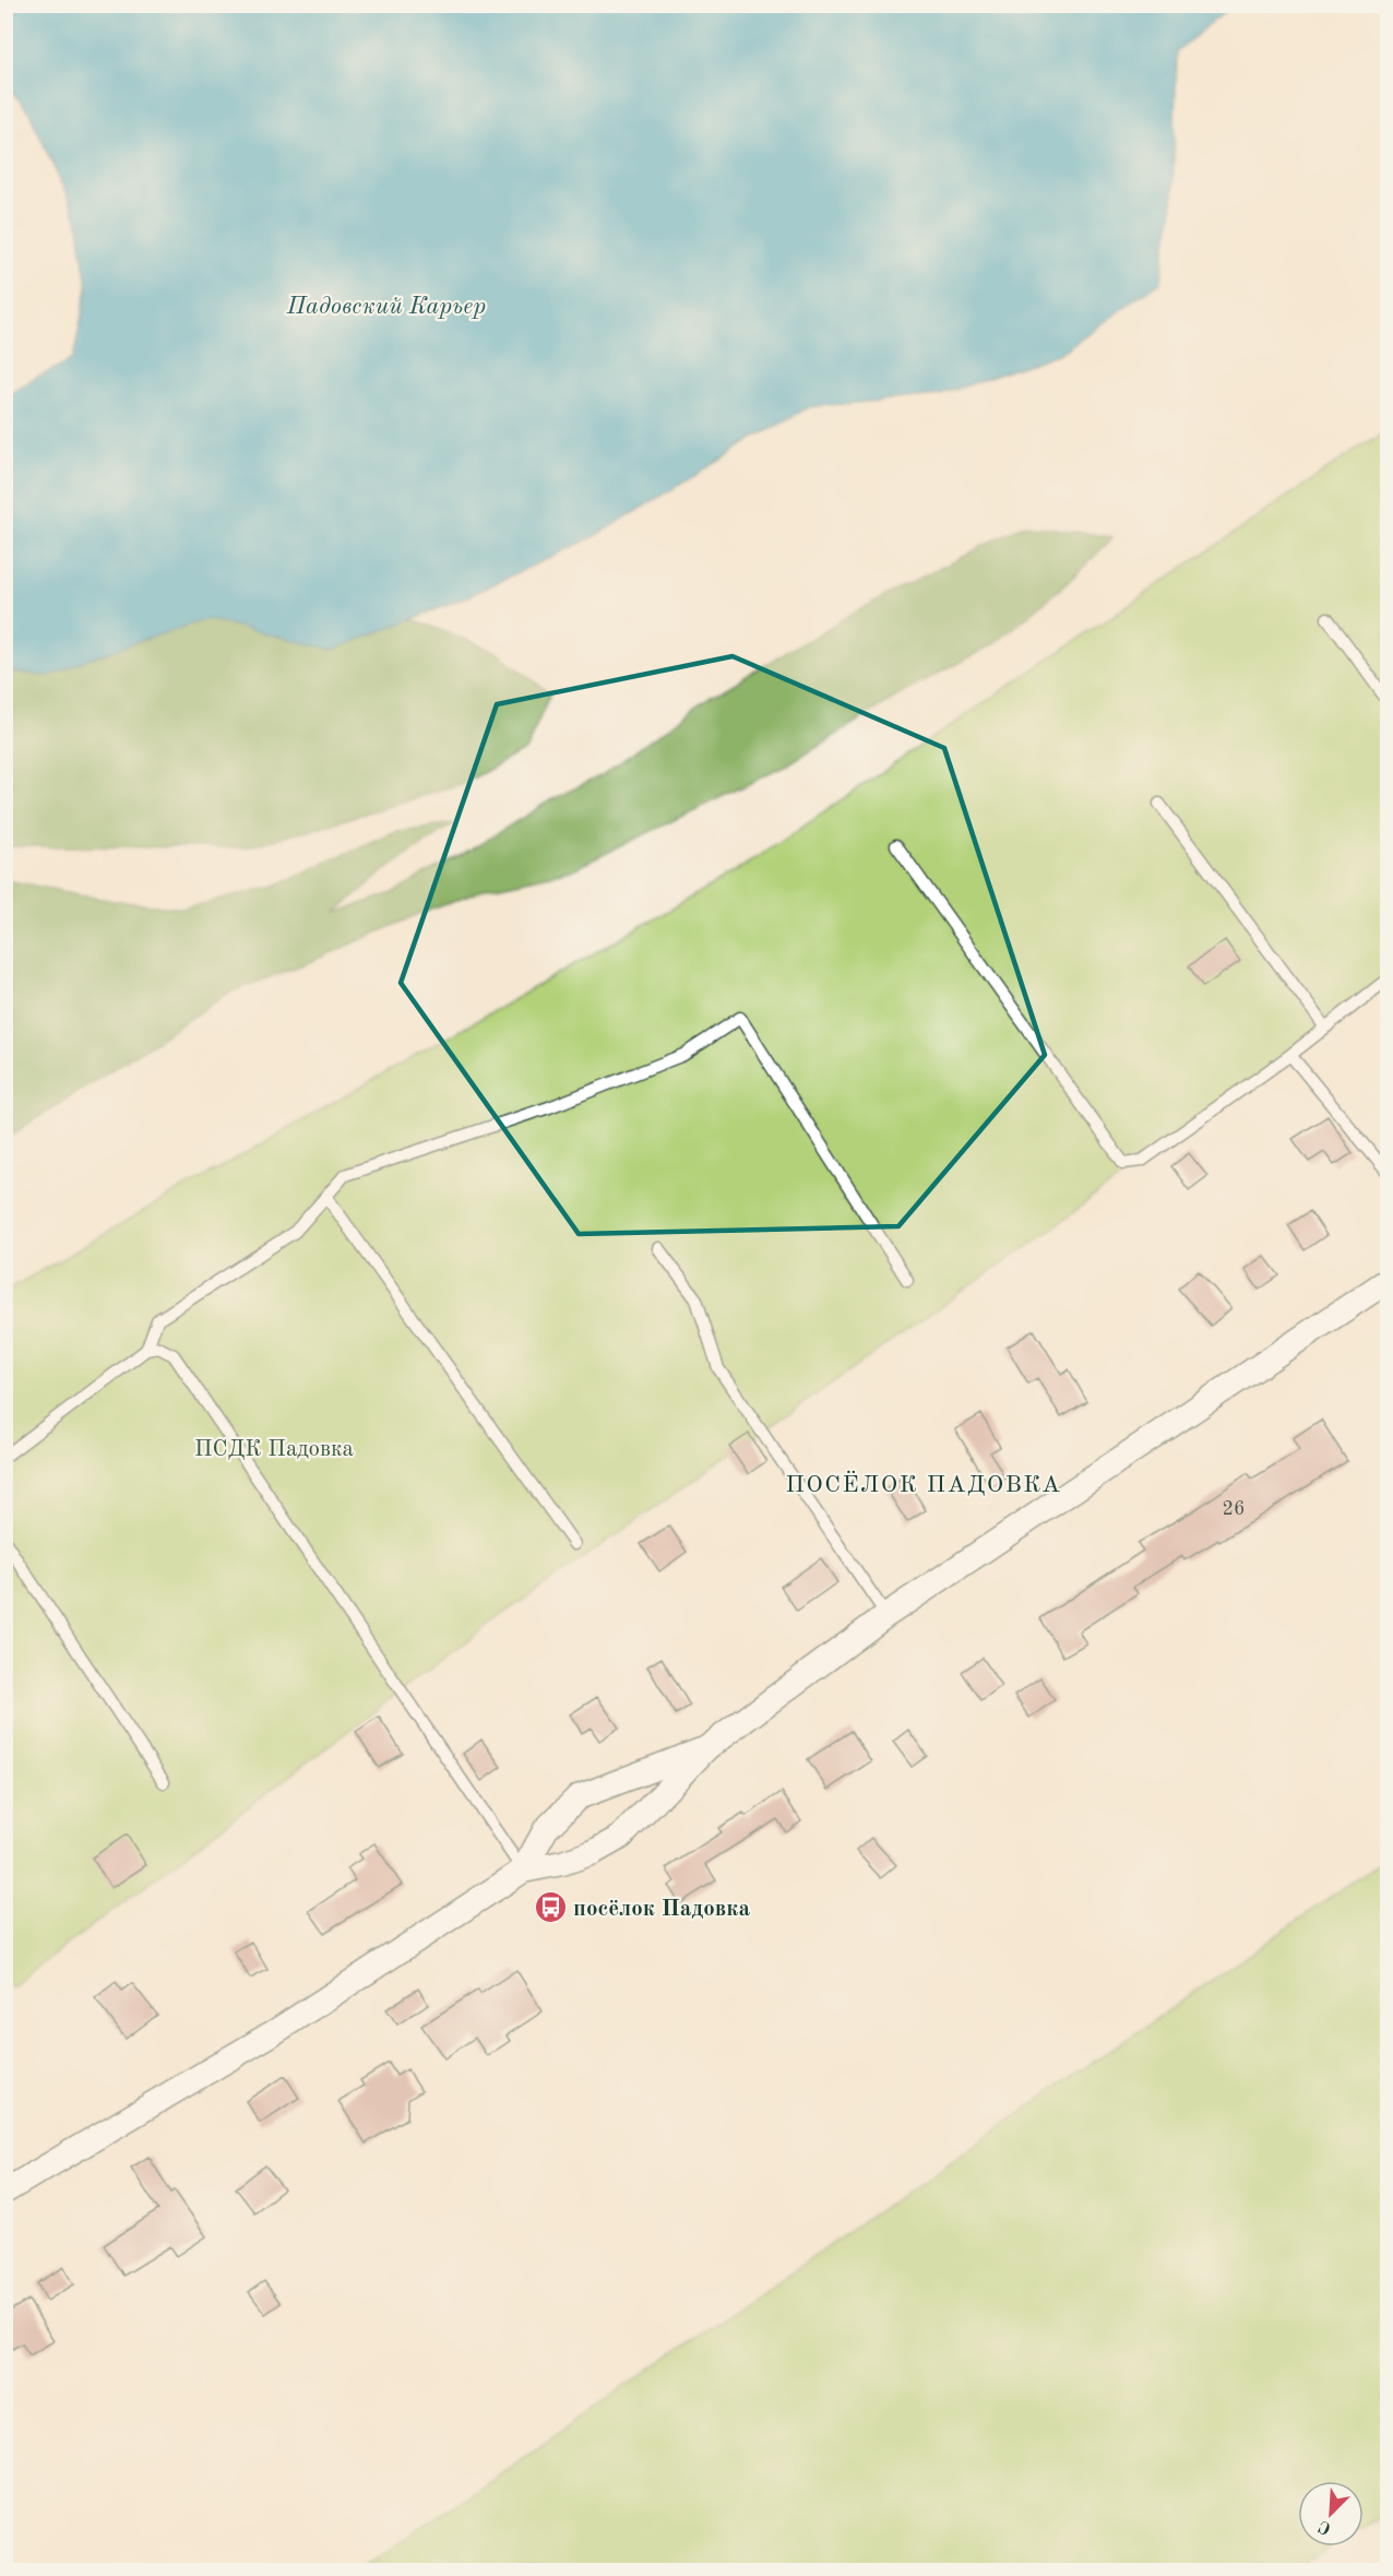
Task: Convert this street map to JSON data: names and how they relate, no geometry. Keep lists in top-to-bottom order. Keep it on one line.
{"districts":["ПОСЁЛОК ПАДОВКА"],"water":["Падовский Карьер"],"parks":["ПСДК Падовка"],"places":{"bus stop":["посёлок Падовка"]},"house_numbers":["26"],"north":"bottom left"}
